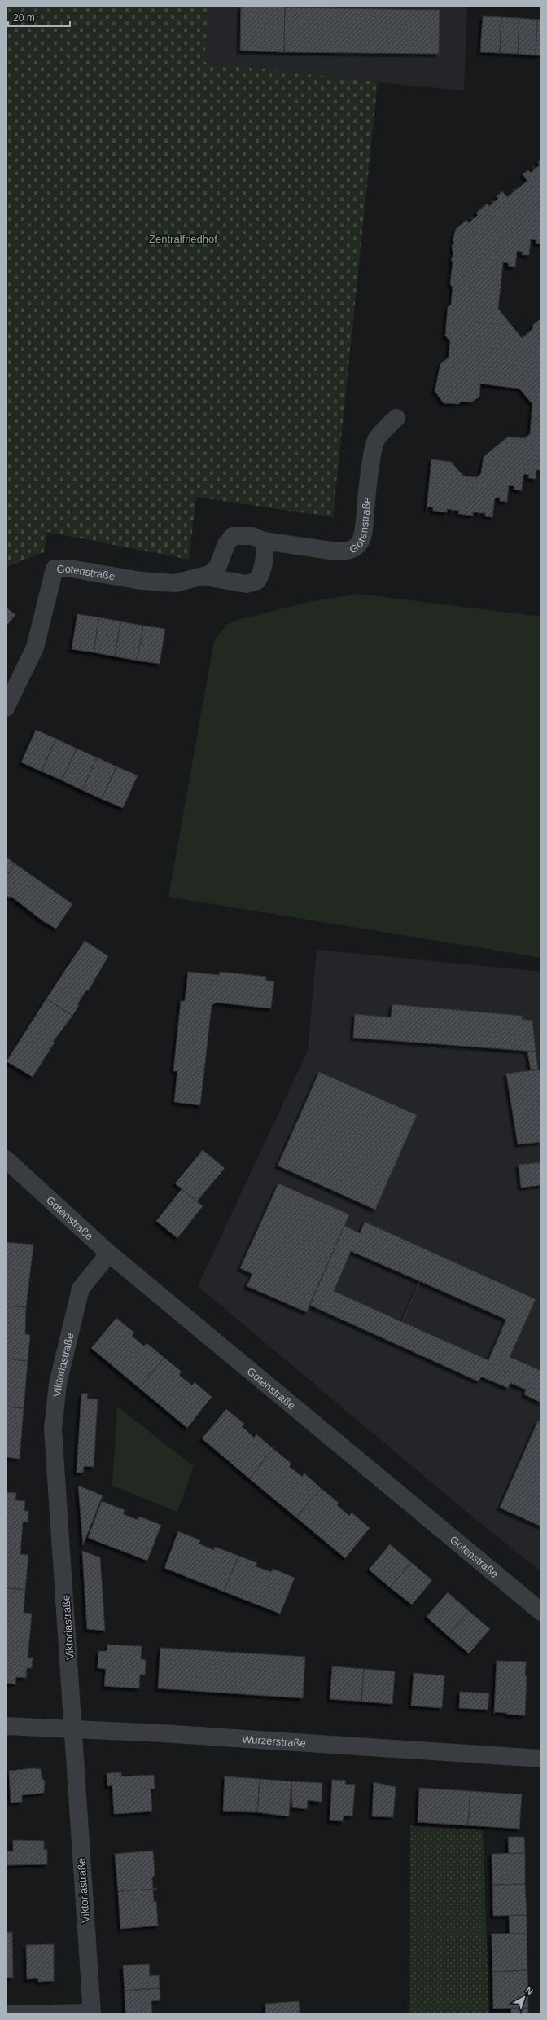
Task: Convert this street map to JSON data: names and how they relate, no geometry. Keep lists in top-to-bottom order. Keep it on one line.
{"streets":{"street":["Gotenstraße","Viktoriastraße","Wurzerstraße"]},"crossings":[["Gotenstraße","Viktoriastraße"],["Viktoriastraße","Wurzerstraße"]],"parks":["Zentralfriedhof"],"scale_bar":"20 m","north":"top right"}
